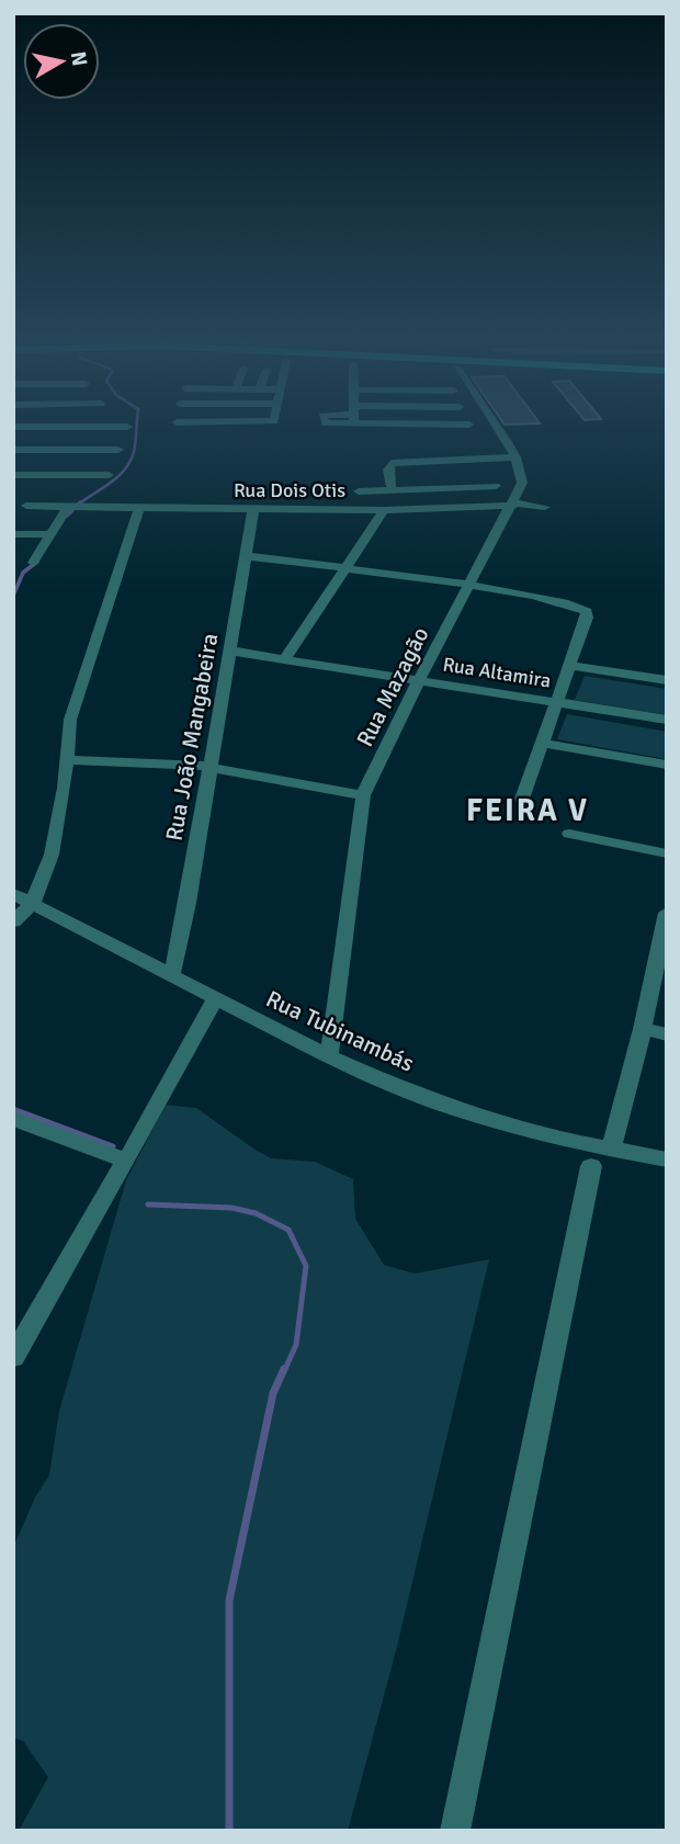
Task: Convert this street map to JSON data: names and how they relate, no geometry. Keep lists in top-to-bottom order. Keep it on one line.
{"streets":{"street":["Rua Dois Otis","Rua Altamira","Rua Mazagão","Rua João Mangabeira","Rua Tubinambás"]},"crossings":[["Rua Dois Otis","Rua Mazagão"],["Rua Dois Otis","Rua João Mangabeira"],["Rua Altamira","Rua Mazagão"],["Rua Altamira","Rua João Mangabeira"],["Rua Mazagão","Rua Tubinambás"],["Rua João Mangabeira","Rua Tubinambás"]],"districts":["FEIRA V"],"north":"right"}
